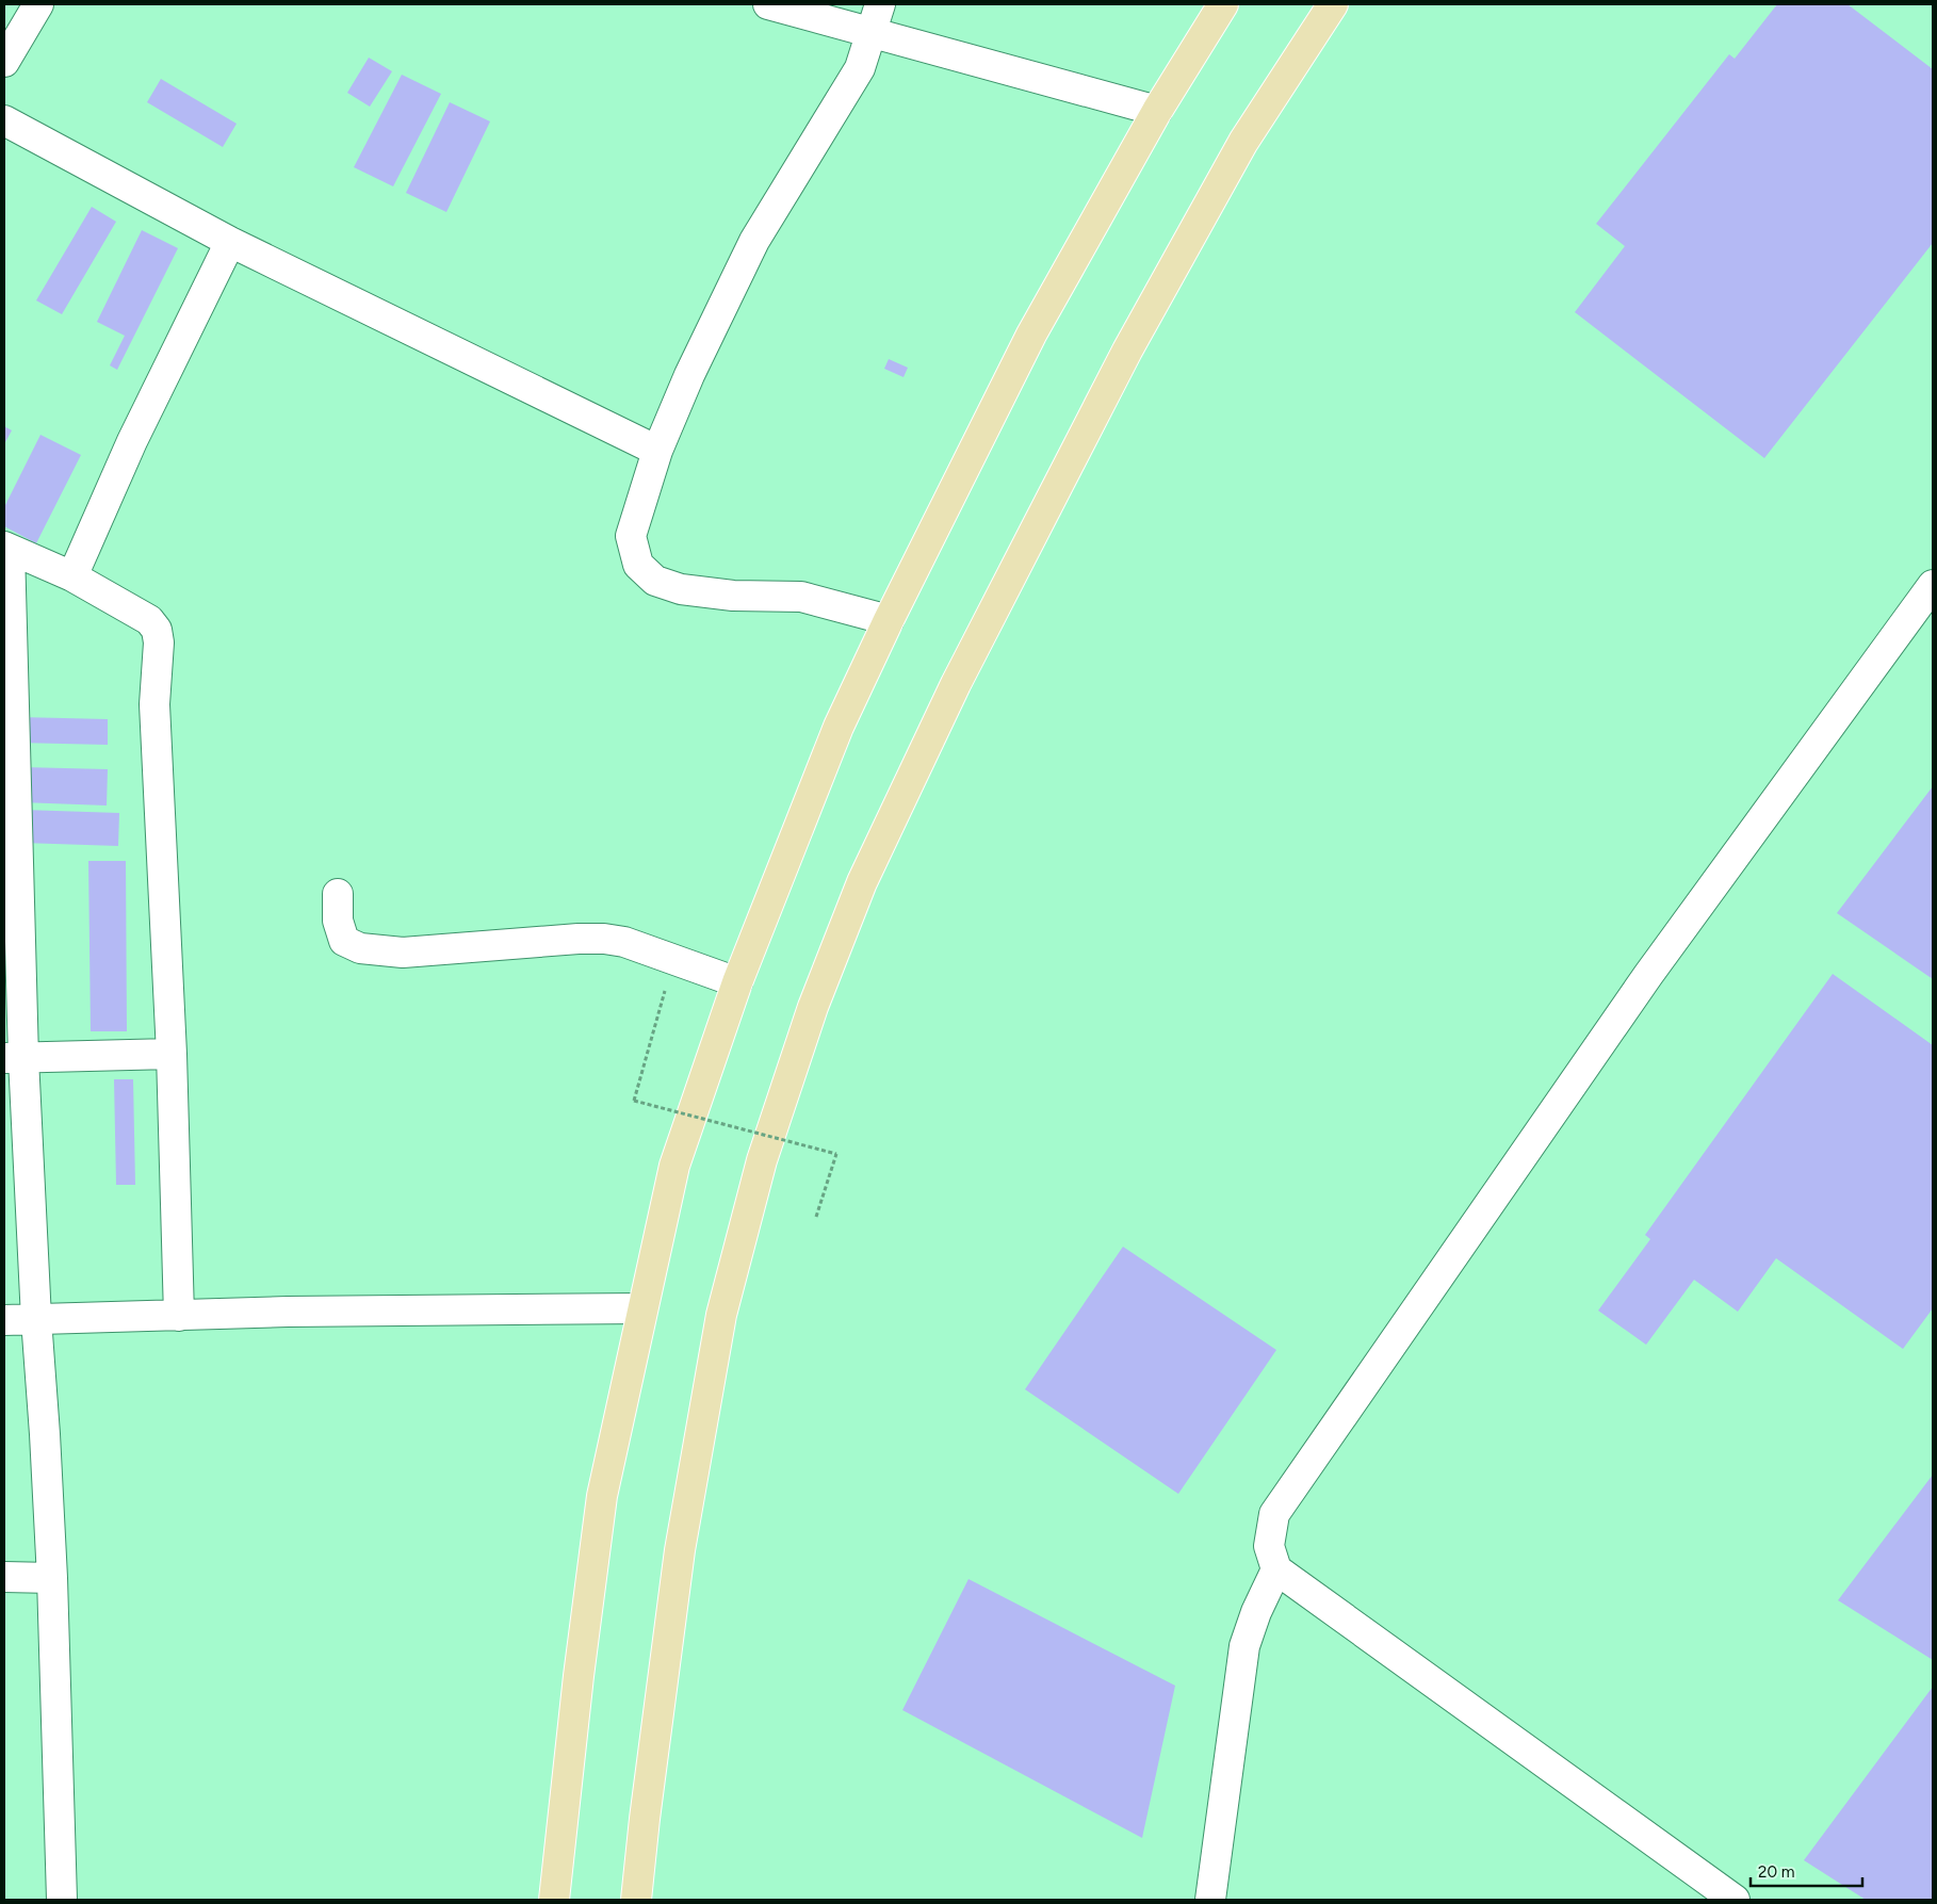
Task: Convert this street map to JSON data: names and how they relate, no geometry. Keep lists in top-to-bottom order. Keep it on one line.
{"scale_bar":"20 m"}
